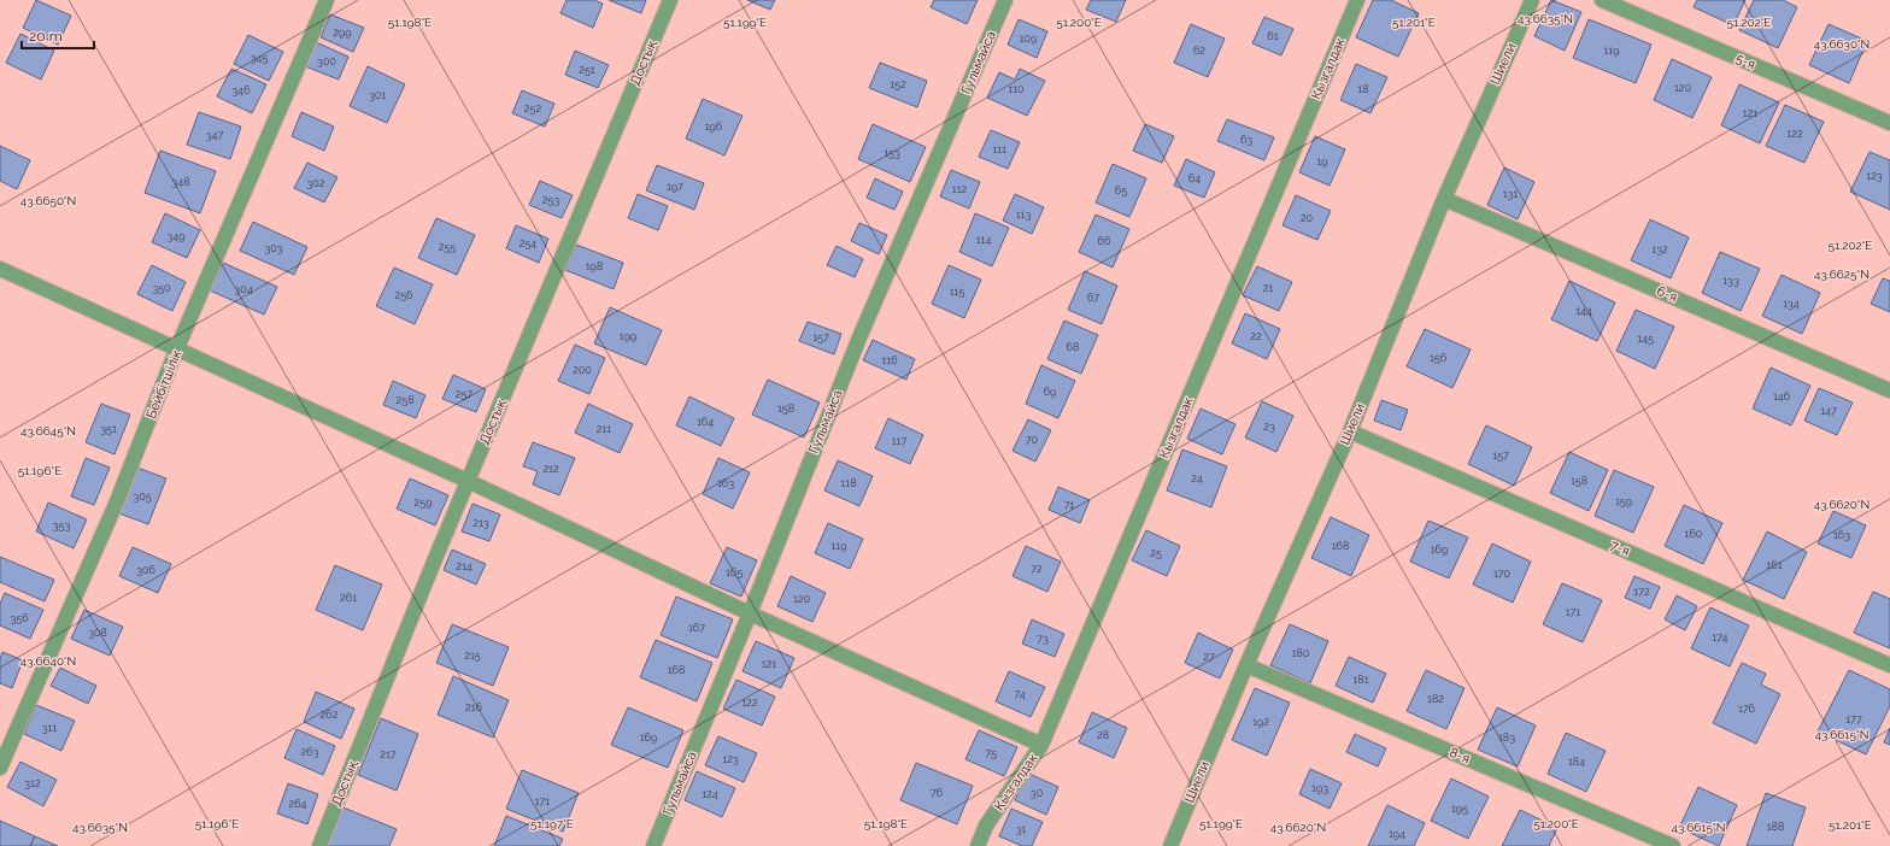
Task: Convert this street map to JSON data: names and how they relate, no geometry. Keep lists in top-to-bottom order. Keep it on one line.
{"streets":{"street":["5-я","Достық","Гульмайса","Шиели","Кызгалдак","6-я","Бейбітшілік","7-я","8-я"]},"crossings":[["Шиели","6-я"],["Шиели","7-я"],["Шиели","8-я"]],"house_numbers":["299","61","109","62","119","345","300","251","152","120","110","18","346","301","252","121","196","122","347","63","111","153","19","123","64","348","302","197","112","65","131","253","113","20","349","114","66","254","255","303","132","198","133","350","21","304","115","256","67","134","144","199","22","157","145","68","156","116","200","69","257","146","258","158","147","164","23","351","211","70","117","157","212","24","158","163","118","305","159","259","71","213","353","160","163","119","168","169","25","161","214","72","306","165","170","172","261","120","171","356","167","308","174","73","180","215","27","121","168","181","74","182","122","216","176","262","177","192","311","28","169","183","263","75","217","123","184","312","193","76","30","124","171","264","195","188","31","194"],"scale_bar":"20 m","coordinates":["43.6635°N","51.198°E","51.199°E","51.200°E","51.202°E","51.201°E","43.6630°N","43.6650°N","43.6625°N","43.6645°N","51.196°E","43.6620°N","43.6640°N","43.6615°N","51.197°E"]}
